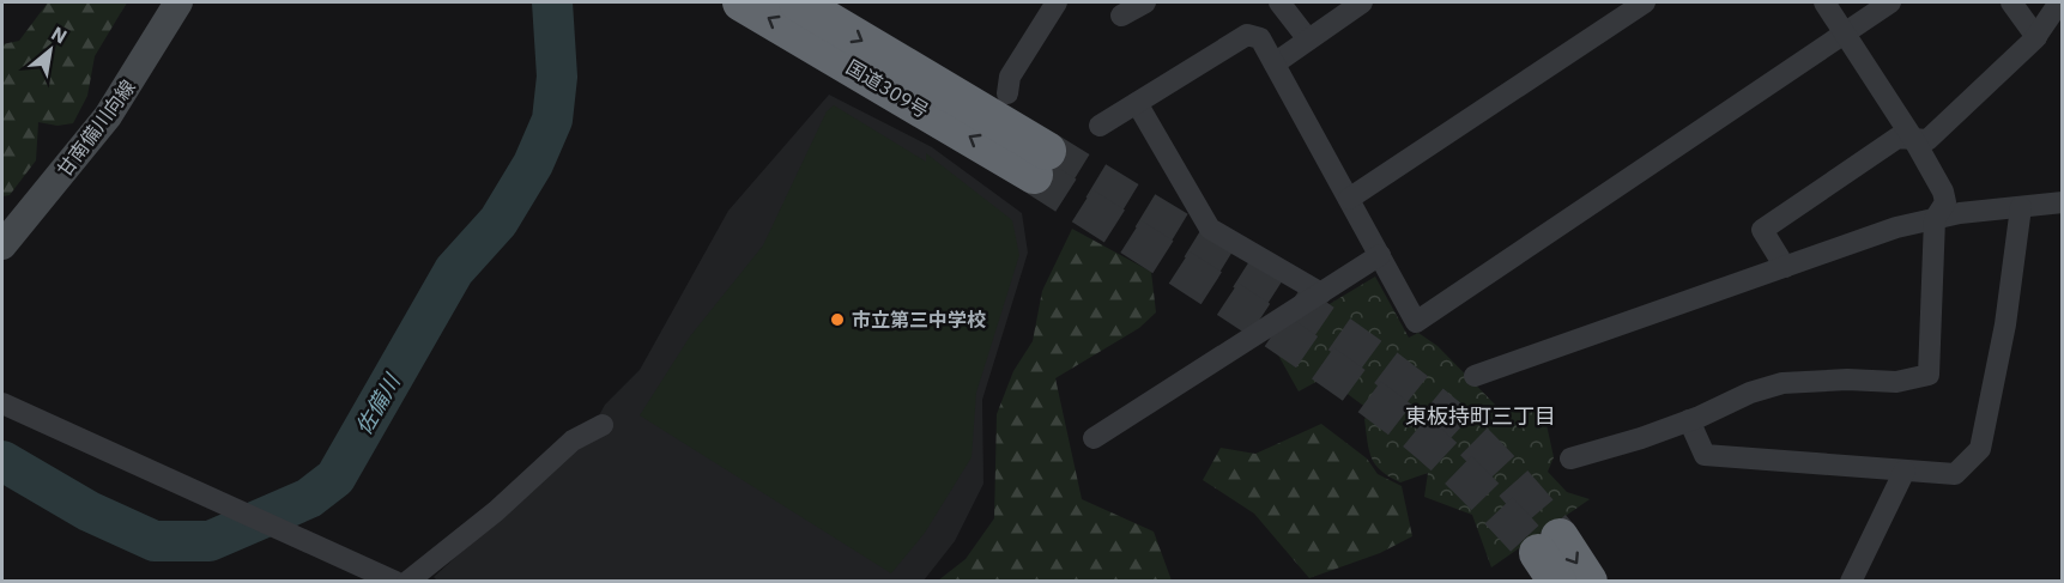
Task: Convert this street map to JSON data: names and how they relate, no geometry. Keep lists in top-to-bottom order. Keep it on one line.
{"streets":{"highway":["国道309号"],"main road":["甘南備川向線"]},"districts":["東板持町三丁目"],"water":["佐備川"],"places":["市立第三中学校"],"north":"top right"}
